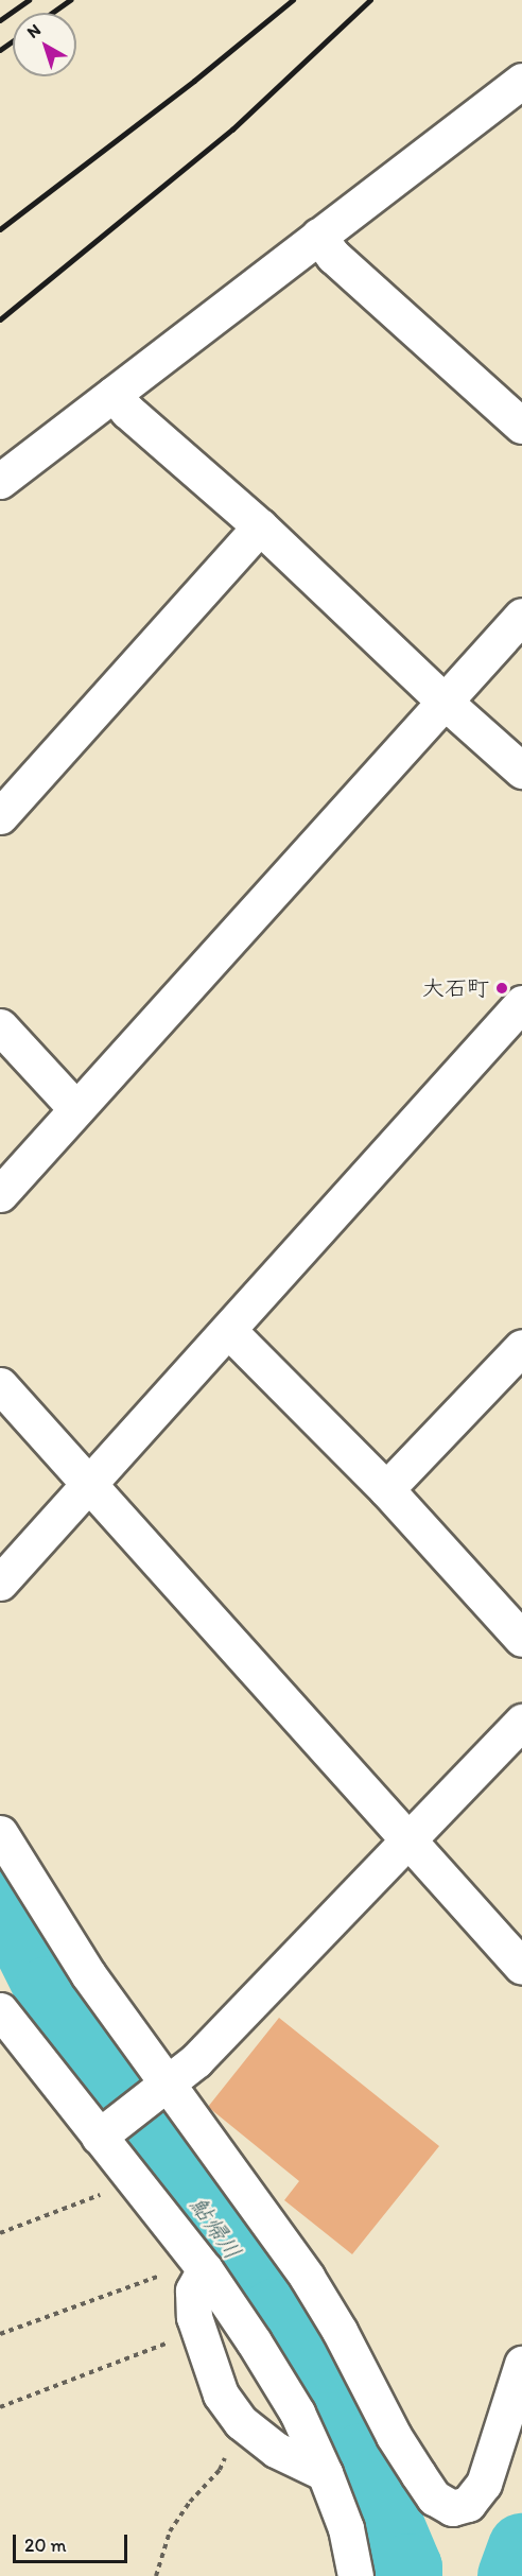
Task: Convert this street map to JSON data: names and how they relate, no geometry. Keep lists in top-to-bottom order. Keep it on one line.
{"water":["鮎帰川"],"places":["大石町"],"scale_bar":"20 m","north":"top left"}
